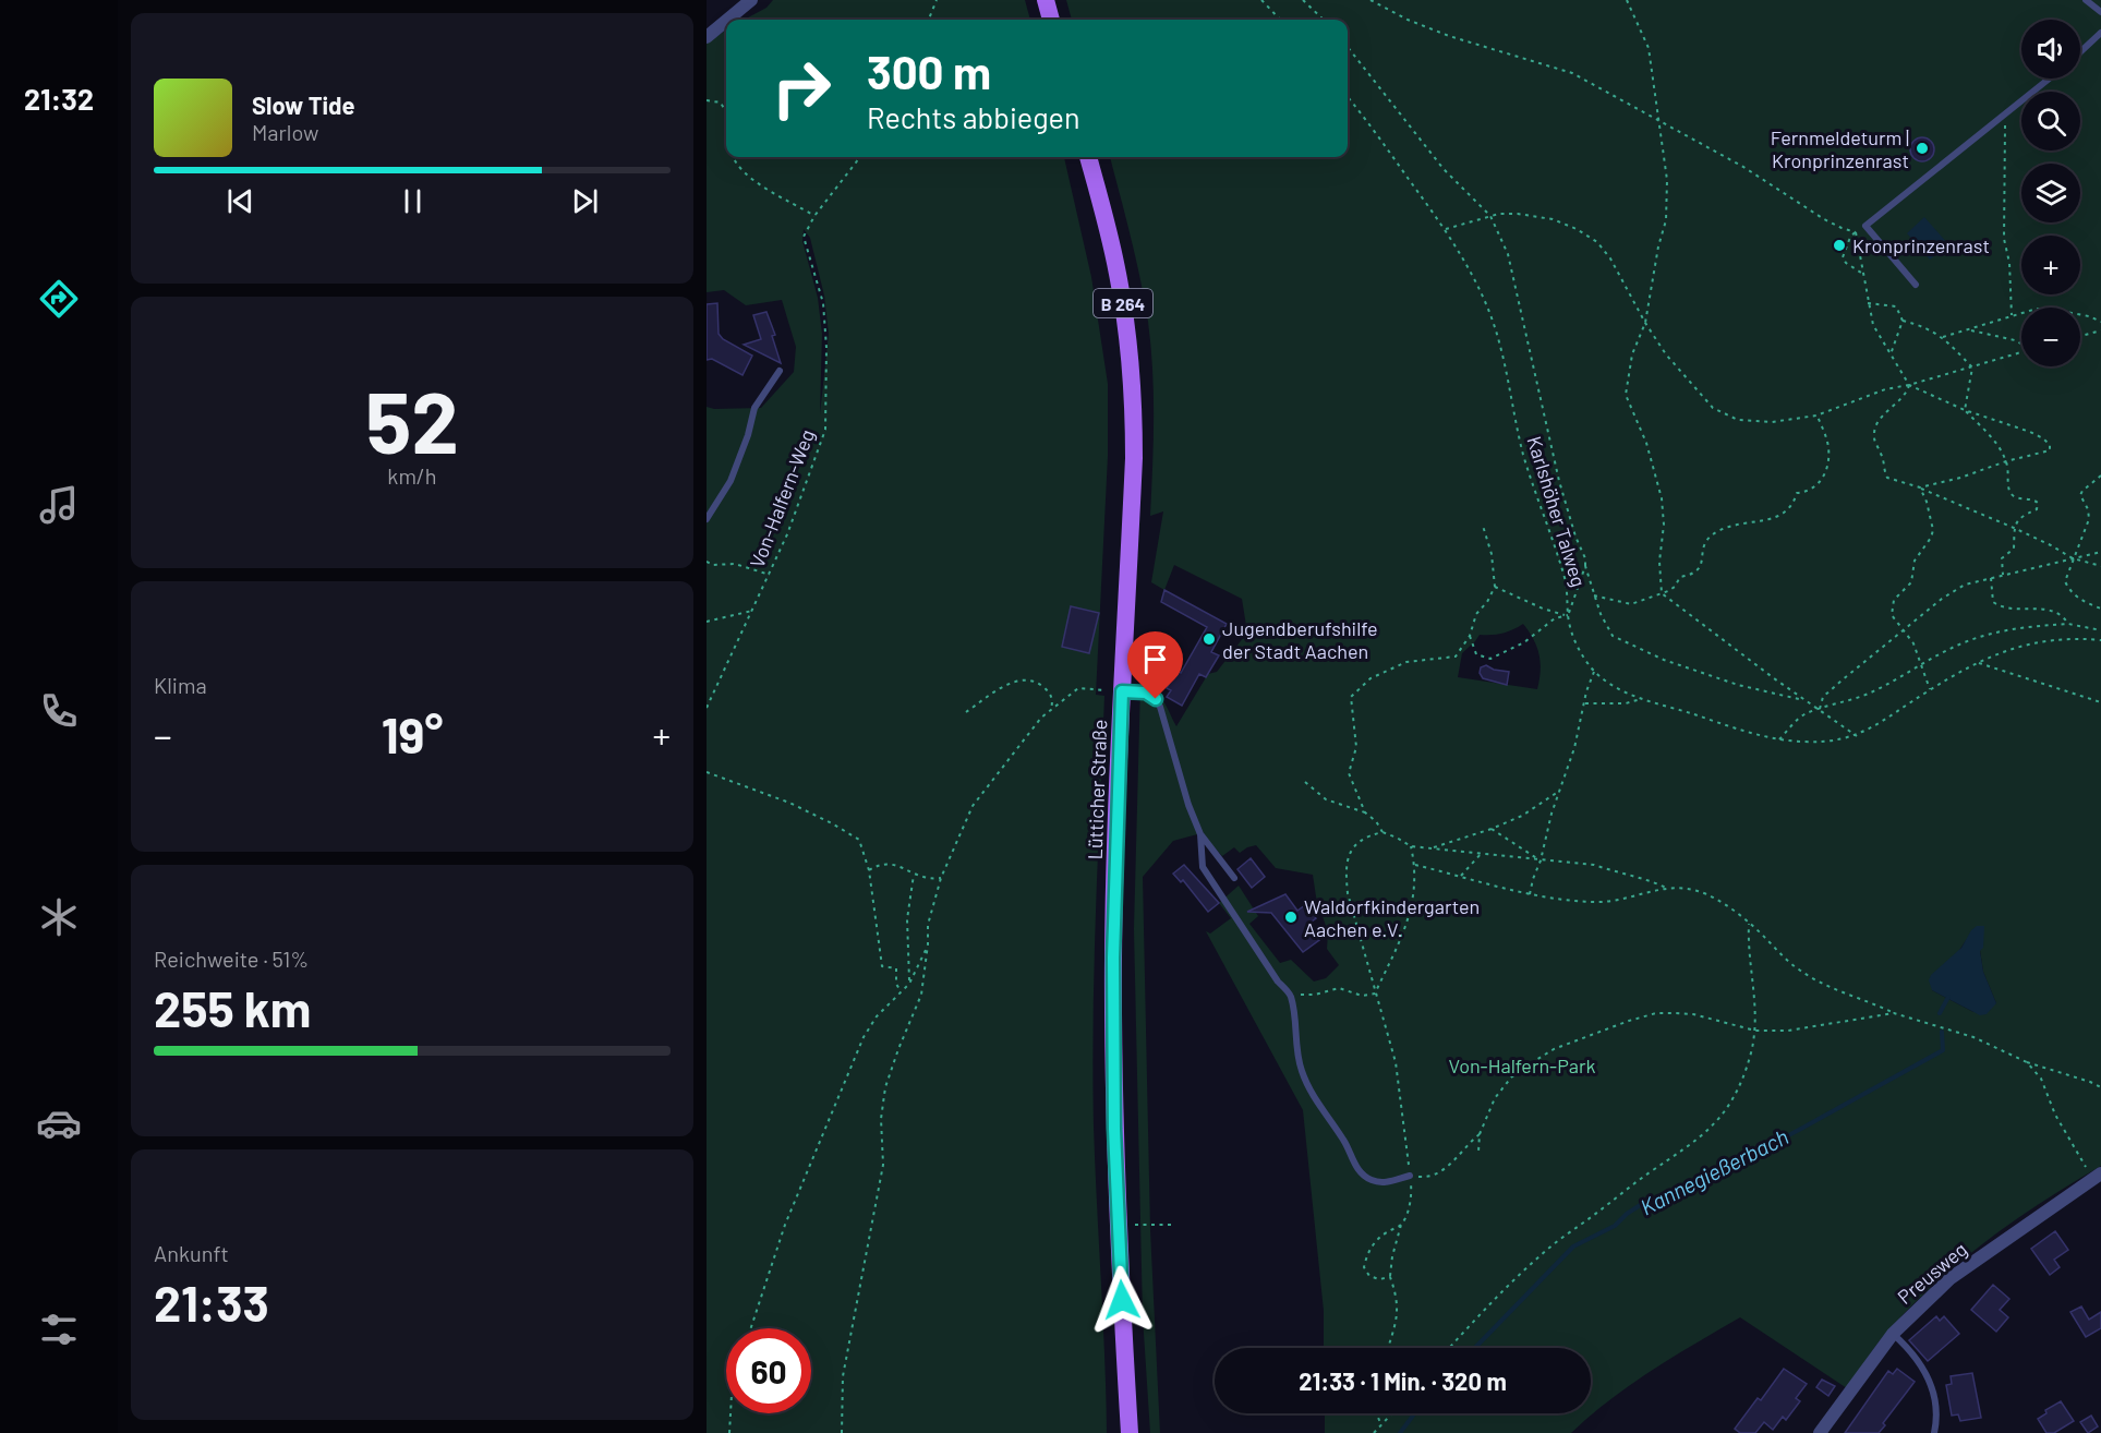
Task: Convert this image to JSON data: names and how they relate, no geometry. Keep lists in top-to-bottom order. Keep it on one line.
{"streets":{"main road":["B 264","Lütticher Straße"],"street":["Preusweg"],"path":["Von-Halfern-Weg","Karlshöher Talweg"]},"water":["Kannegießerbach"],"parks":["Von-Halfern-Park"],"places":["Fernmeldeturm | Kronprinzenrast","Kronprinzenrast","Jugendberufshilfe der Stadt Aachen","Waldorfkindergarten Aachen e.V."],"page":{"tabs":"21:32","map_buttons":["+","−"],"turn":["300 m","Rechts abbiegen"],"song":["Slow Tide","Marlow"],"tile":[["52","km/h"],"Klima",["Reichweite · 51%","255 km"],["Ankunft","21:33"]],"heat":["−","19°","+"],"limit":"60","trip":"21:33 · 1 Min. · 320 m"}}
